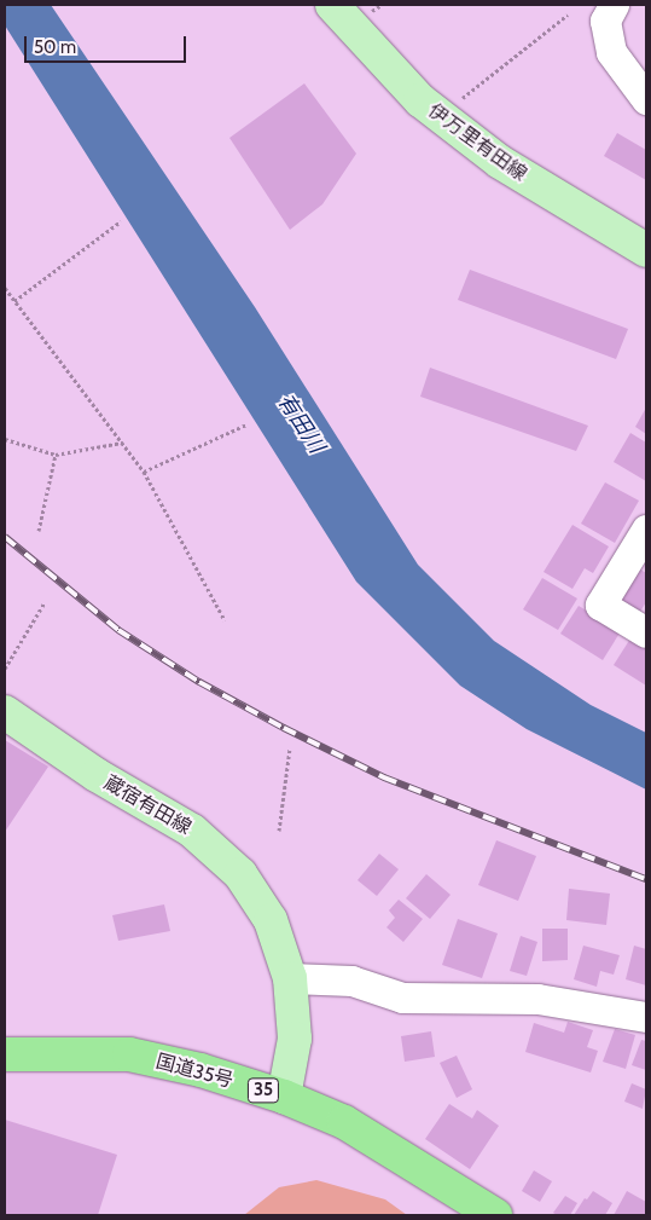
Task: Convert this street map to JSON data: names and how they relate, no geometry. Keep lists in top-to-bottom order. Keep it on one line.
{"streets":{"highway":["国道35号","35"],"main road":["伊万里有田線","蔵宿有田線"]},"crossings":[["蔵宿有田線","国道35号"]],"water":["有田川"],"scale_bar":"50 m"}
